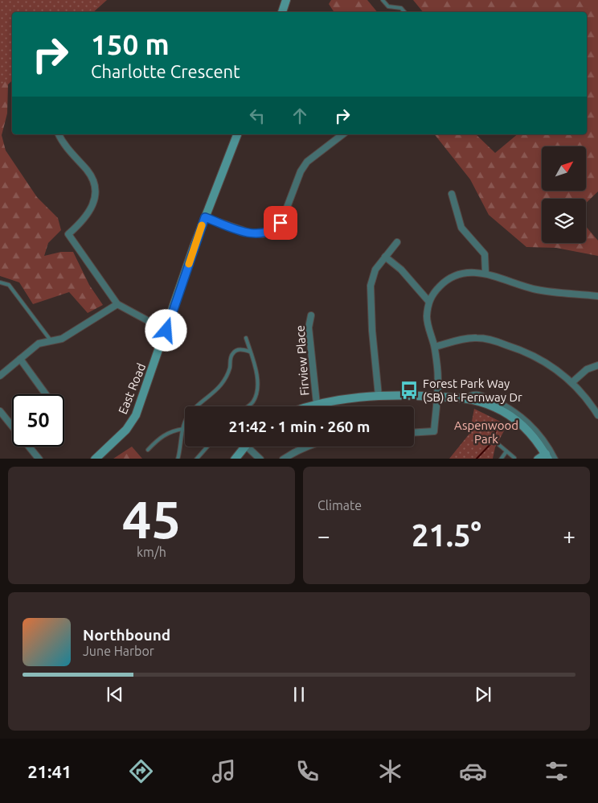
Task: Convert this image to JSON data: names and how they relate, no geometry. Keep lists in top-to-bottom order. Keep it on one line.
{"streets":{"main road":["East Road"],"street":["Firview Place"]},"parks":["Aspenwood Park"],"places":{"bus stop":["Forest Park Way (SB) at Fernway Dr"]},"north":"top right","page":{"turn":["150 m","Charlotte Crescent"],"limit":"50","trip":"21:42 · 1 min · 260 m","tile":[["45","km/h"],"Climate"],"heat":["−","21.5°","+"],"song":["Northbound","June Harbor"],"tabs":"21:41"}}
